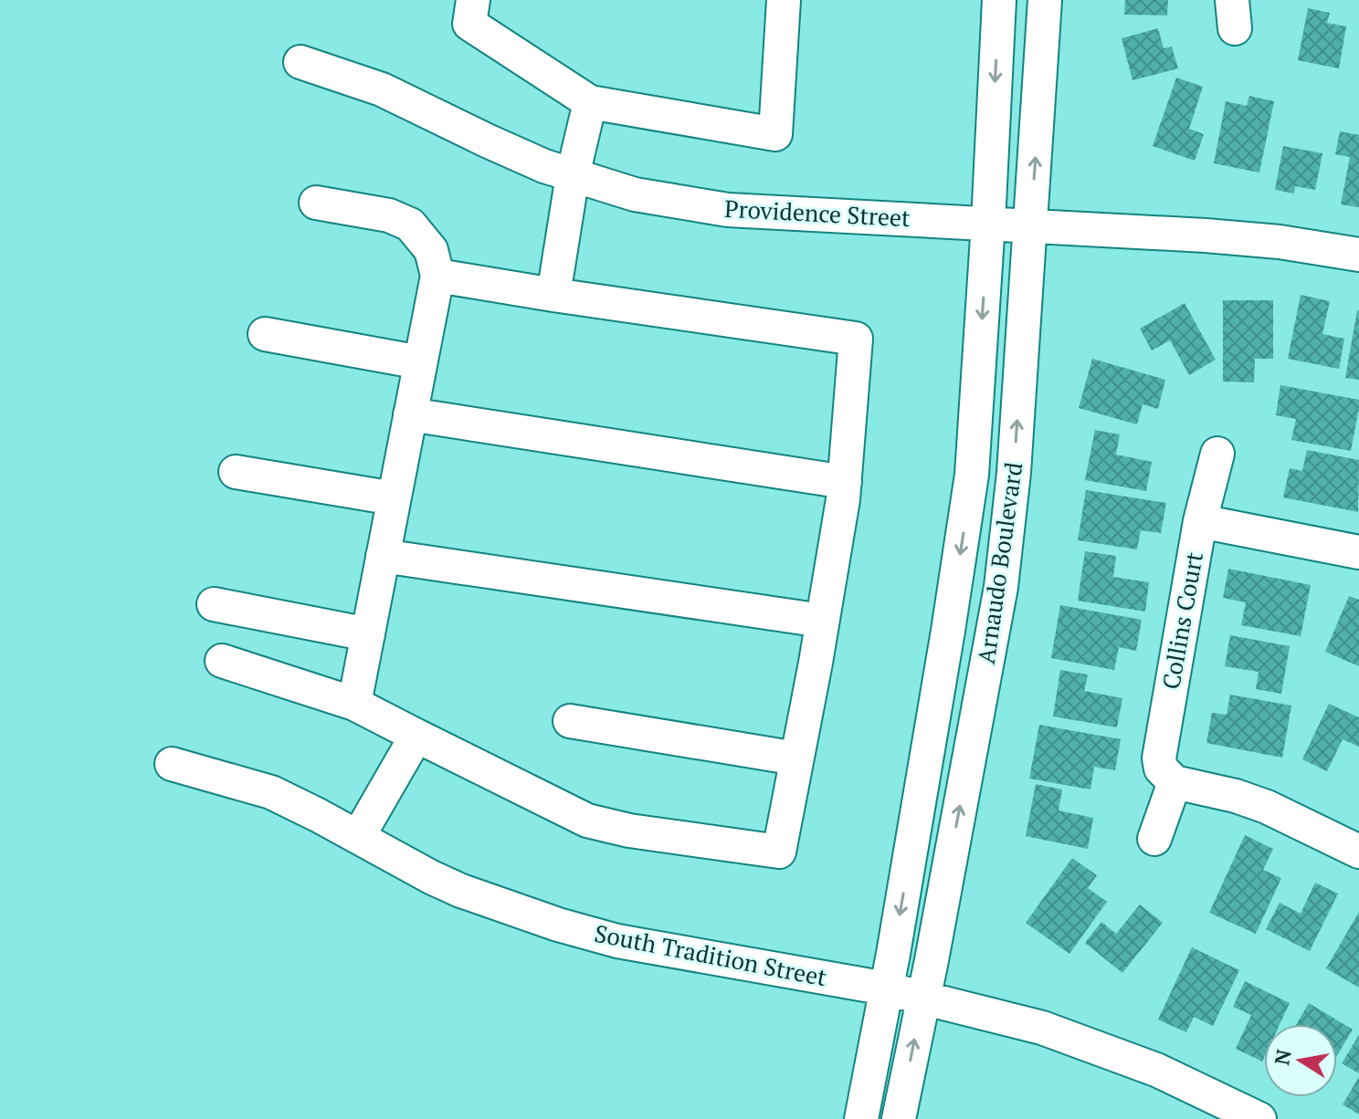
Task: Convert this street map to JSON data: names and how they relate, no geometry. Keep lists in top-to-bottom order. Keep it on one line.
{"streets":{"street":["Providence Street","Arnaudo Boulevard","Collins Court","South Tradition Street"]},"crossings":[["Providence Street","Arnaudo Boulevard"],["Arnaudo Boulevard","South Tradition Street"]],"north":"left"}
